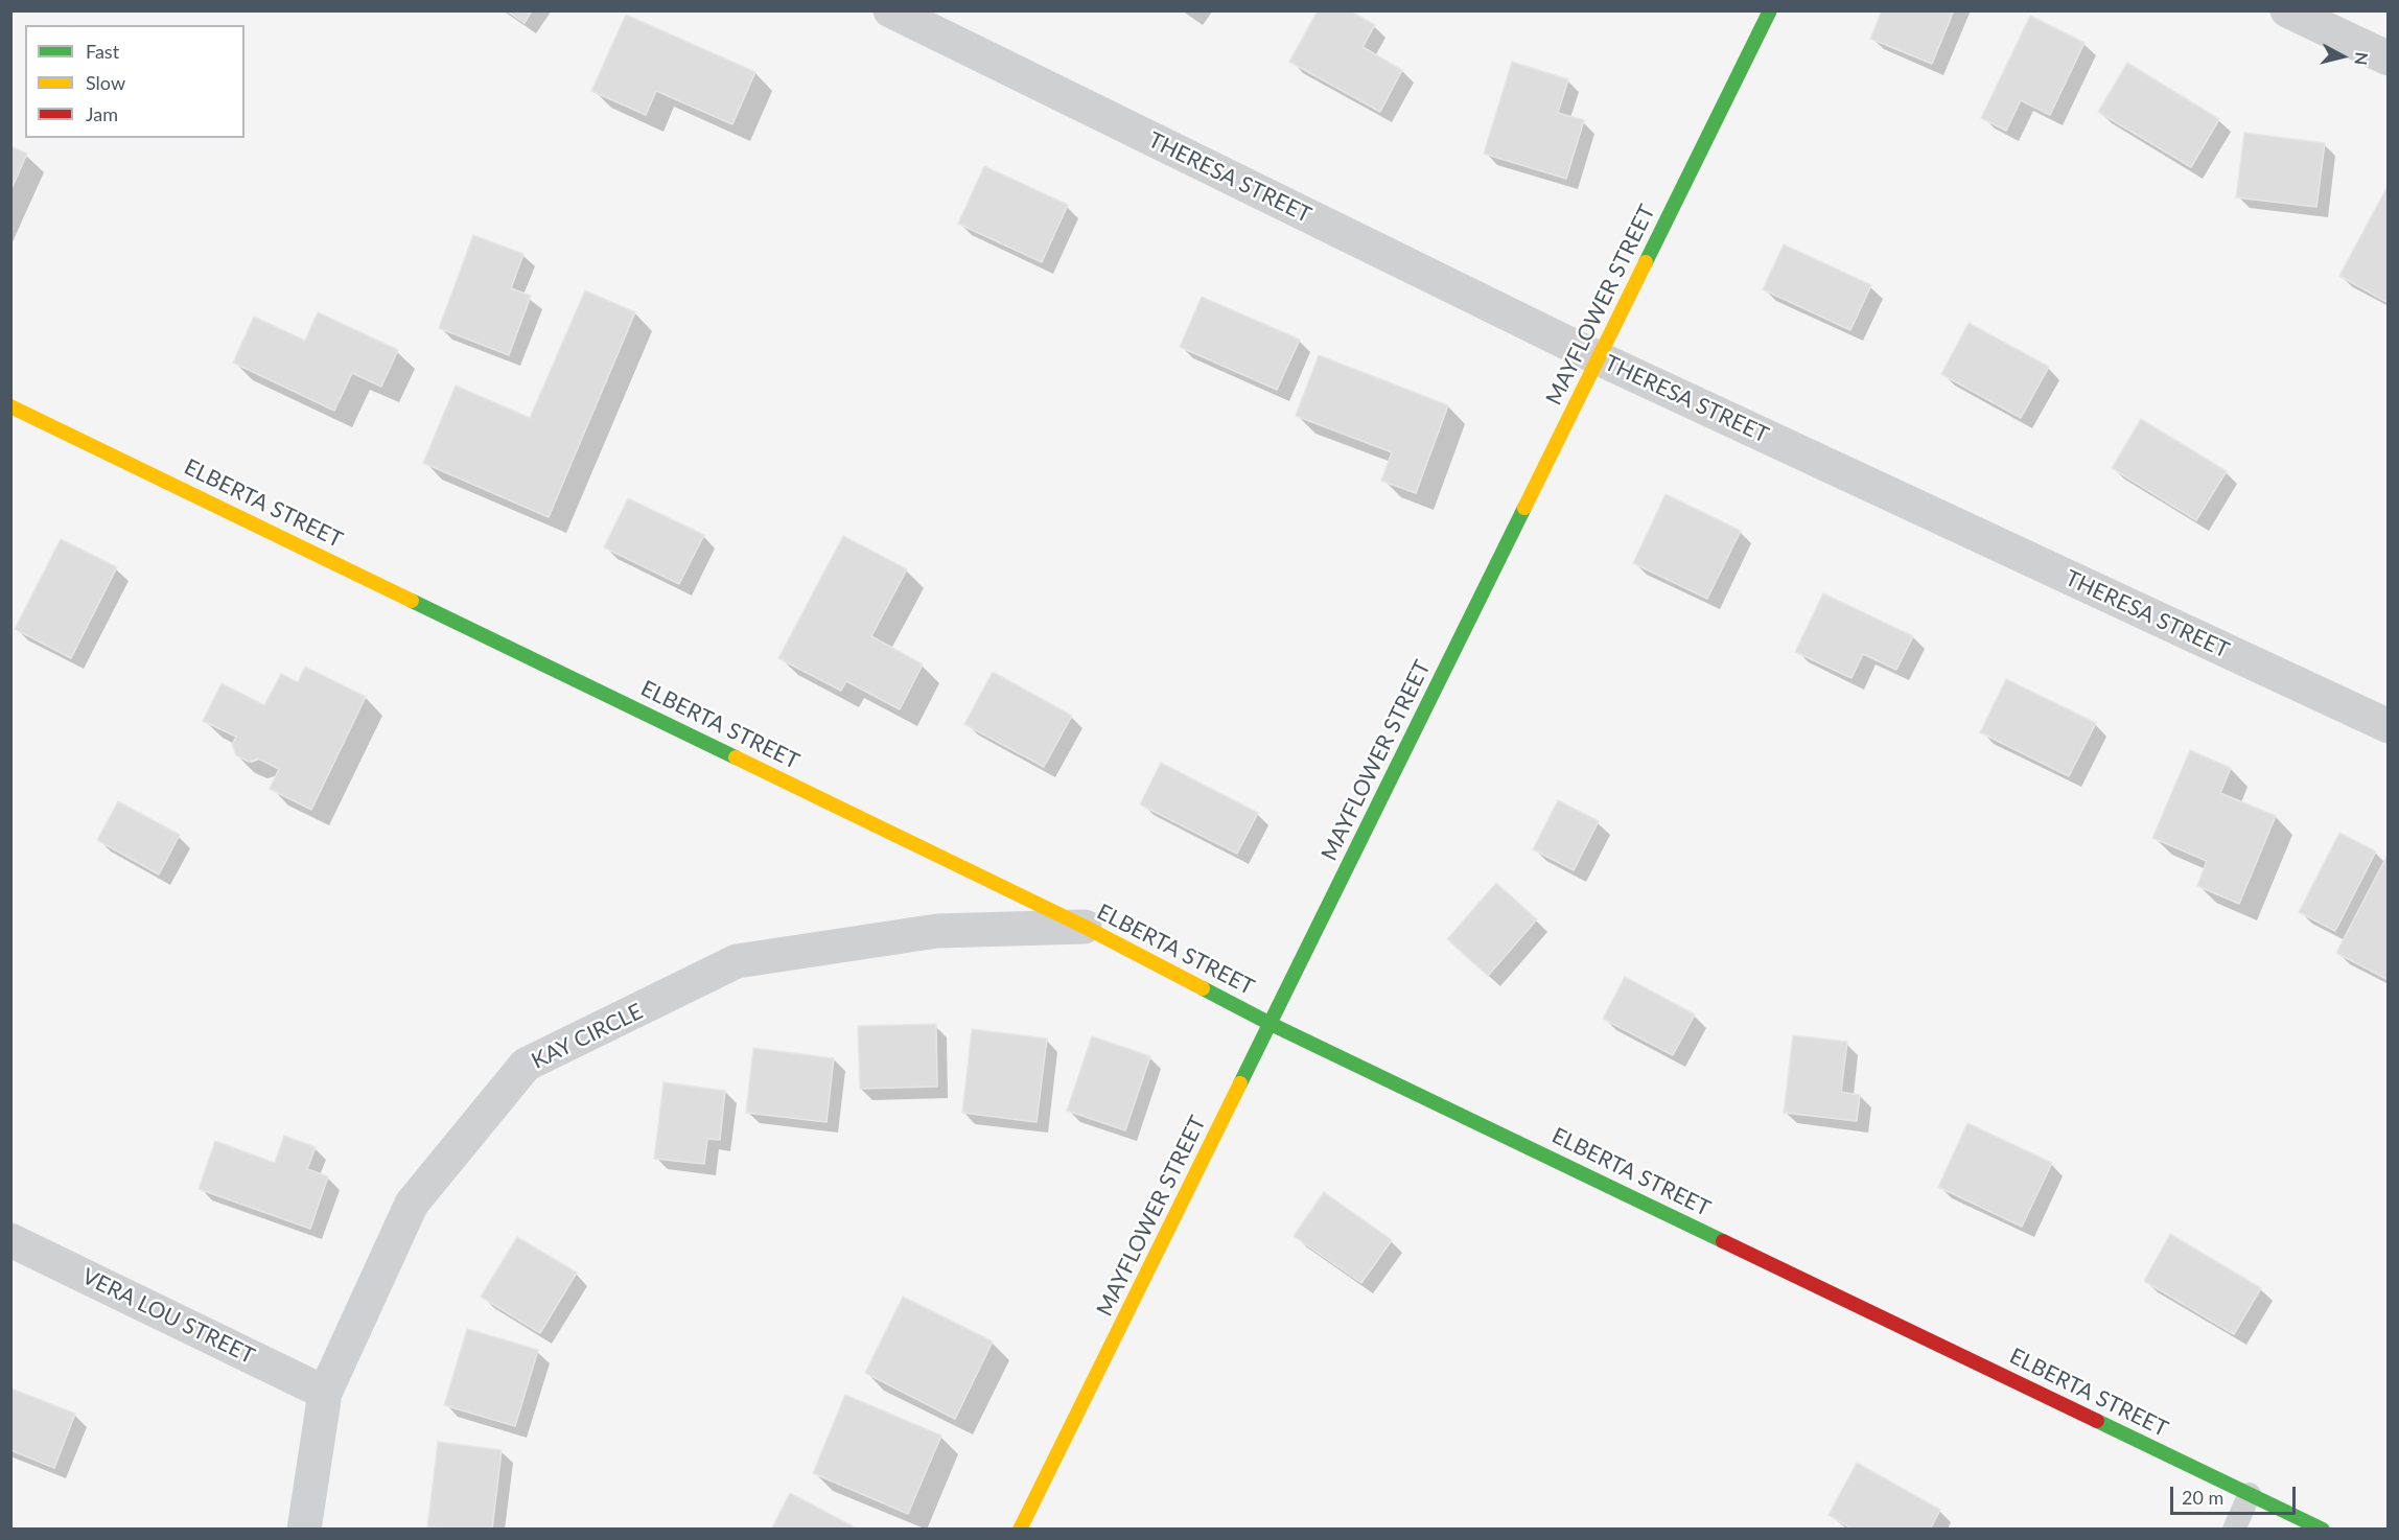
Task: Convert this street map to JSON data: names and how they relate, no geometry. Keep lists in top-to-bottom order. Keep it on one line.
{"streets":{"street":["THERESA STREET","MAYFLOWER STREET","ELBERTA STREET","KAY CIRCLE","VERA LOU STREET"]},"crossings":[["THERESA STREET","MAYFLOWER STREET"],["MAYFLOWER STREET","ELBERTA STREET"],["ELBERTA STREET","KAY CIRCLE"],["KAY CIRCLE","VERA LOU STREET"]],"legend":["Fast","Slow","Jam"],"scale_bar":"20 m","north":"right"}
